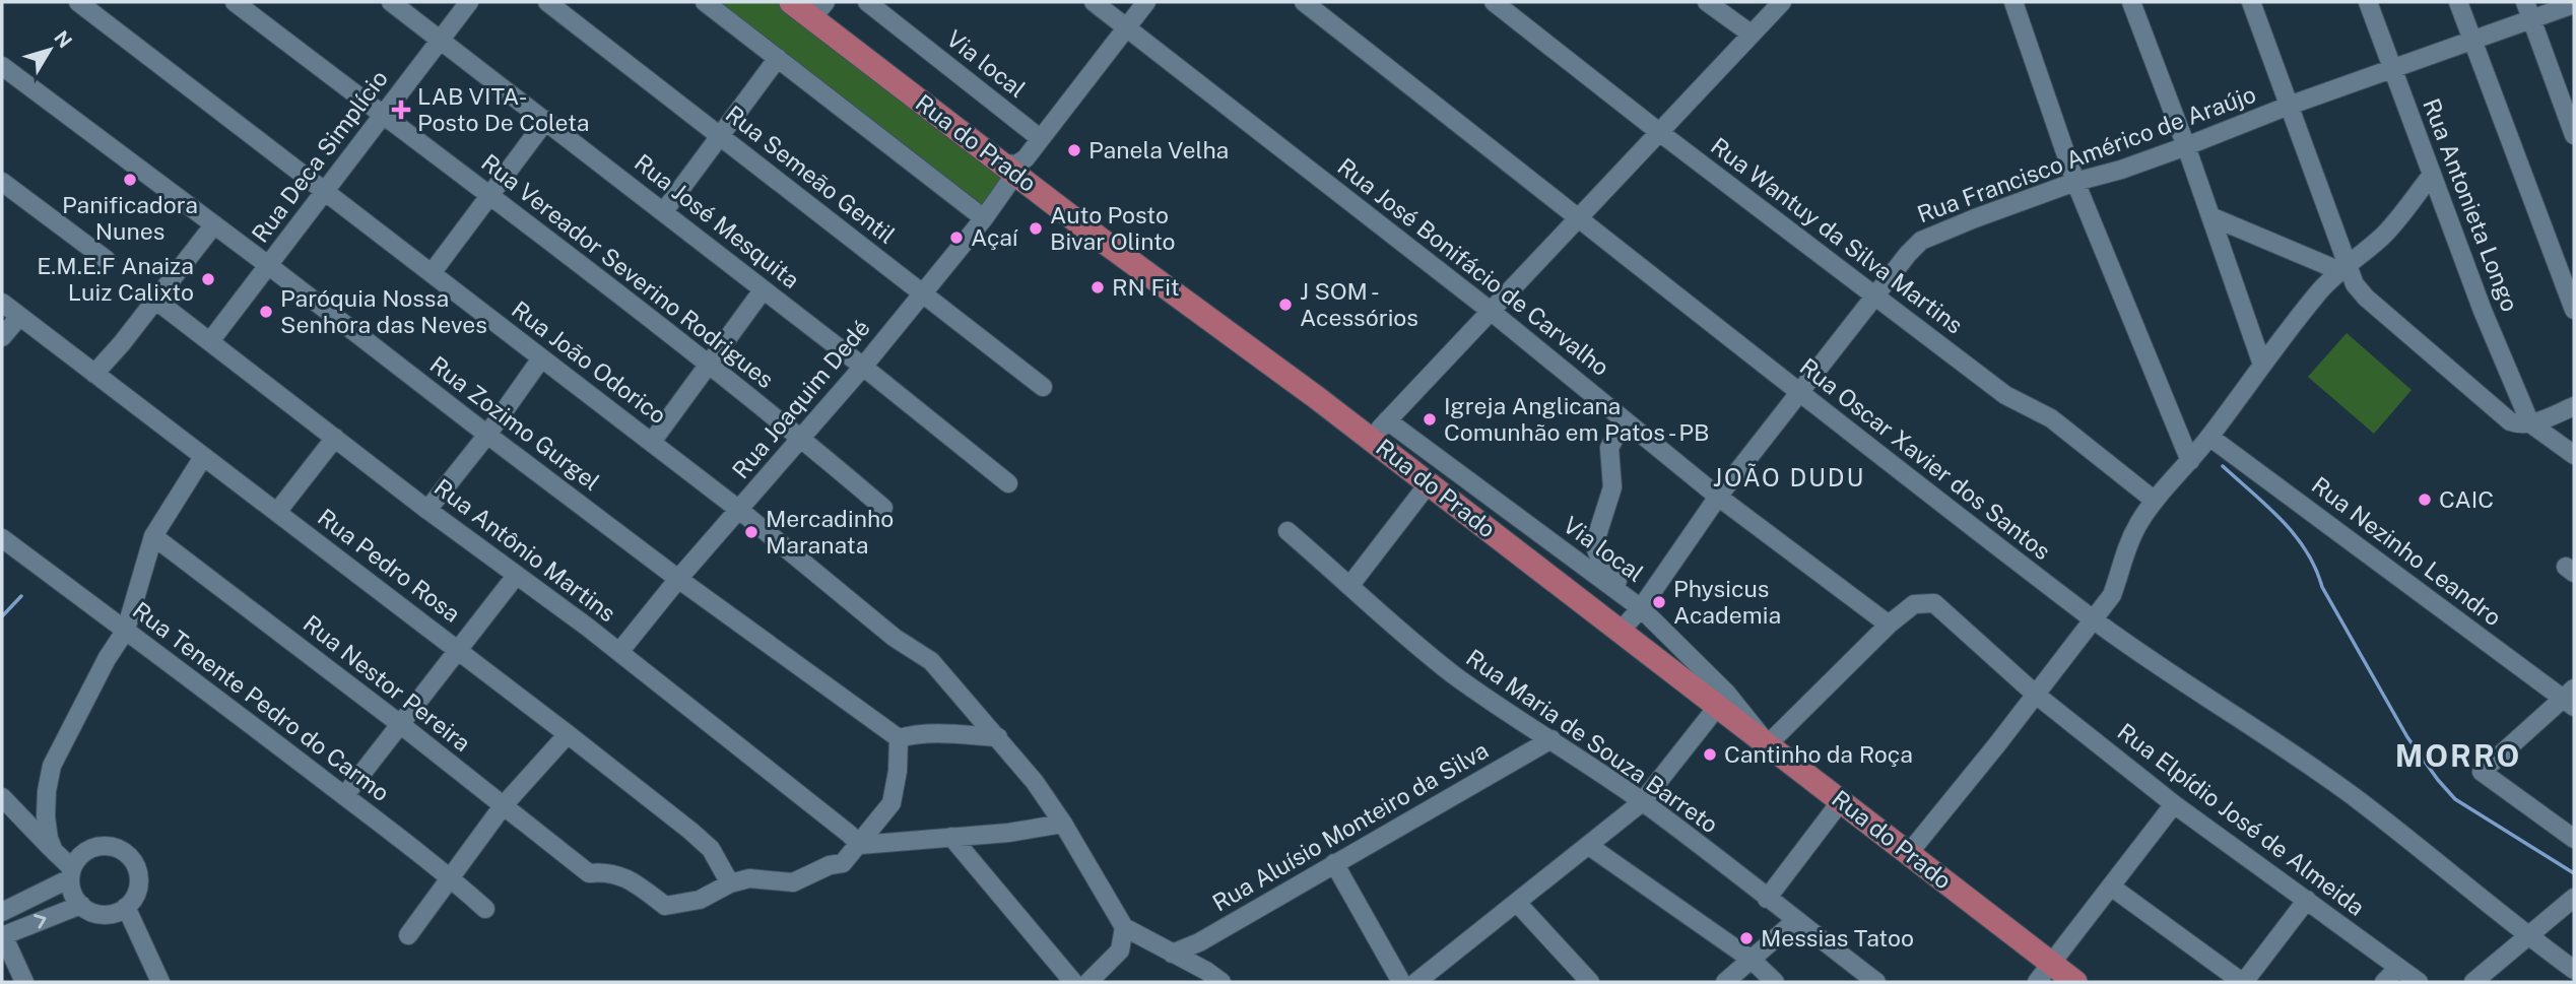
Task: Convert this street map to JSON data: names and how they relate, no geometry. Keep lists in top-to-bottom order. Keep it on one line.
{"streets":{"main road":["Rua do Prado"],"street":["Via local","Rua Francisco Américo de Araújo","Rua Deca Simplício","Rua Semeão Gentil","Rua Antonieta Longo","Rua José Mesquita","Rua Wantuy da Silva Martins","Rua José Bonifácio de Carvalho","Rua Vereador Severino Rodrigues","Rua João Odorico","Rua Joaquim Dedé","Rua Zozimo Gurgel","Rua Oscar Xavier dos Santos","Rua Antônio Martins","Rua Nezinho Leandro","Rua Pedro Rosa","Rua Nestor Pereira","Rua Tenente Pedro do Carmo","Rua Maria de Souza Barreto","Rua Elpídio José de Almeida","Rua Aluísio Monteiro da Silva"]},"crossings":[["Via local","Rua do Prado"],["Via local","Rua Francisco Américo de Araújo"],["Via local","Rua Joaquim Dedé"],["Via local","Rua Elpídio José de Almeida"],["Rua do Prado","Rua Francisco Américo de Araújo"],["Rua do Prado","Rua Joaquim Dedé"],["Rua do Prado","Rua Elpídio José de Almeida"],["Rua Francisco Américo de Araújo","Rua Antonieta Longo"],["Rua Francisco Américo de Araújo","Rua Wantuy da Silva Martins"],["Rua Francisco Américo de Araújo","Rua José Bonifácio de Carvalho"],["Rua Francisco Américo de Araújo","Rua Oscar Xavier dos Santos"],["Rua Deca Simplício","Rua José Mesquita"],["Rua Deca Simplício","Rua Vereador Severino Rodrigues"],["Rua Deca Simplício","Rua João Odorico"],["Rua Deca Simplício","Rua Zozimo Gurgel"],["Rua Deca Simplício","Rua Antônio Martins"],["Rua Semeão Gentil","Rua Joaquim Dedé"],["Rua José Mesquita","Rua Joaquim Dedé"],["Rua José Bonifácio de Carvalho","Rua Joaquim Dedé"],["Rua José Bonifácio de Carvalho","Rua Elpídio José de Almeida"],["Rua Vereador Severino Rodrigues","Rua Joaquim Dedé"],["Rua João Odorico","Rua Joaquim Dedé"],["Rua Joaquim Dedé","Rua Zozimo Gurgel"],["Rua Joaquim Dedé","Rua Antônio Martins"],["Rua Pedro Rosa","Rua Nestor Pereira"],["Rua Maria de Souza Barreto","Rua Aluísio Monteiro da Silva"]],"districts":["JOÃO DUDU","MORRO"],"places":{"health":["LAB VITA- Posto De Coleta"],"other":["Panela Velha","Panificadora Nunes","Auto Posto Bivar Olinto","Açaí","E.M.E.F Anaiza Luiz Calixto","RN Fit","J SOM - Acessórios","Paróquia Nossa Senhora das Neves","Igreja Anglicana Comunhão em Patos - PB","CAIC","Mercadinho Maranata","Physicus Academia","Cantinho da Roça","Messias Tatoo"]},"north":"top right"}
